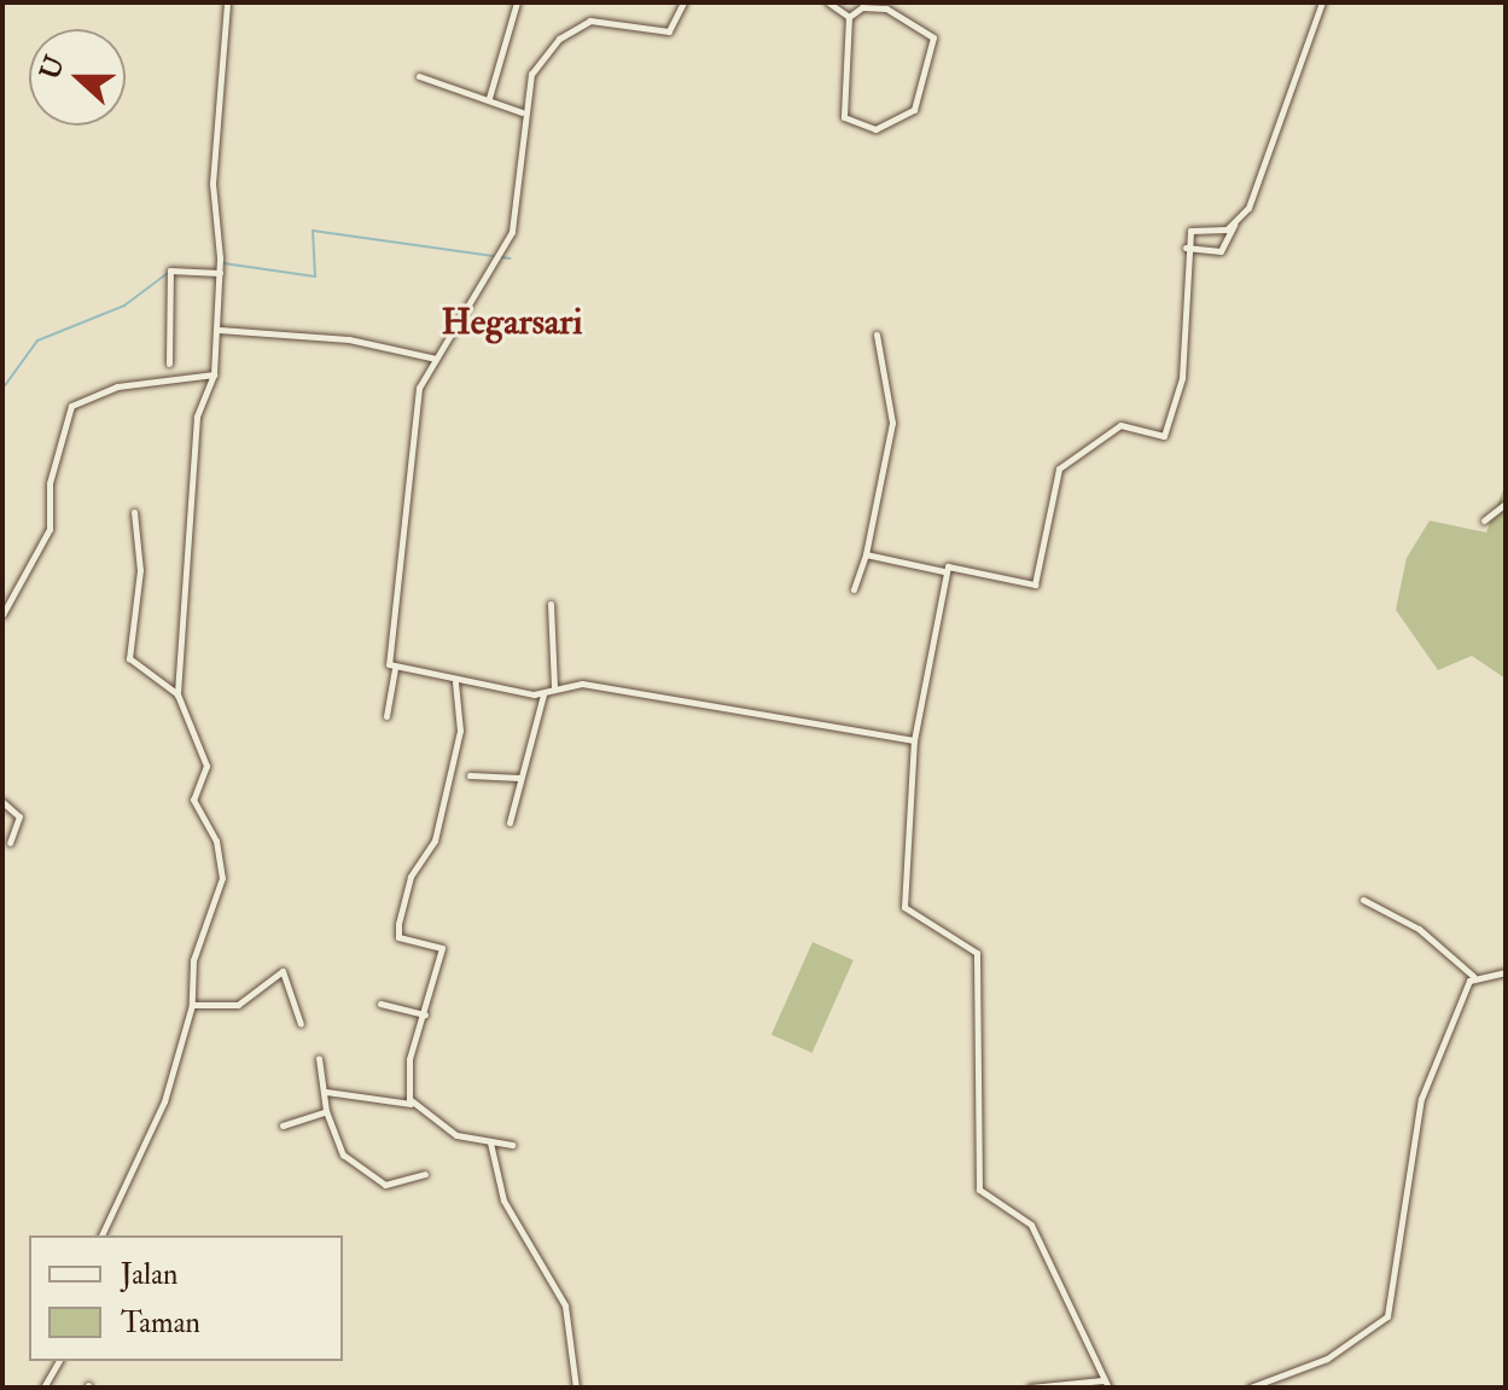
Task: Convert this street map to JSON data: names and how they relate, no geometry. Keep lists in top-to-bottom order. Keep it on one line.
{"districts":["Hegarsari"],"legend":["Jalan","Taman"],"north":"left"}
